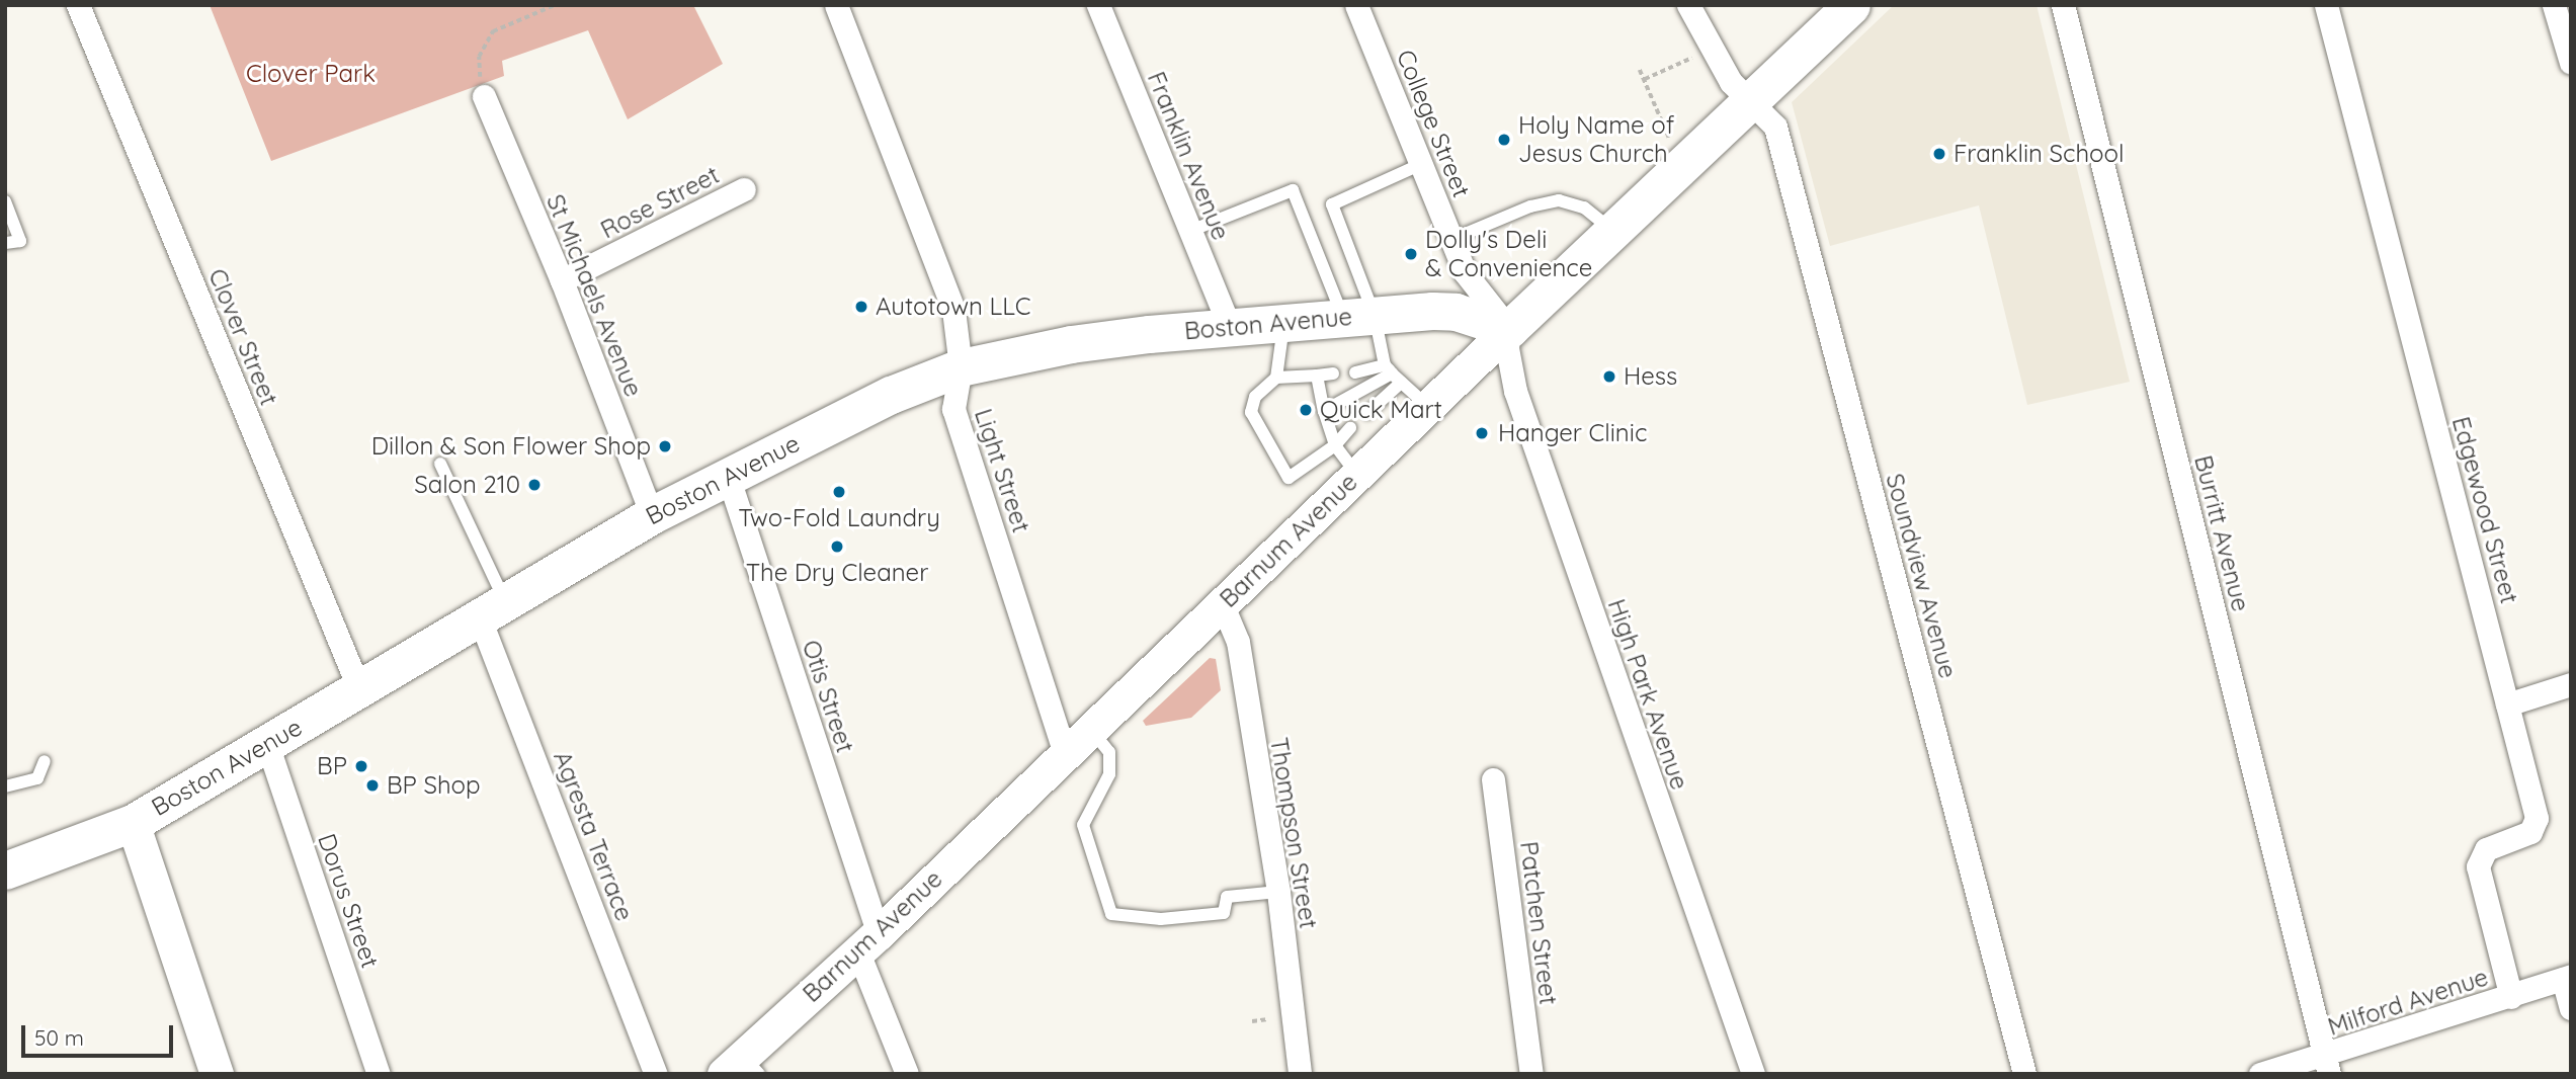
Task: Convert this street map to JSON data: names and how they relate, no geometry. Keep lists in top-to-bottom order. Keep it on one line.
{"streets":{"main road":["Boston Avenue","Barnum Avenue"],"street":["College Street","Franklin Avenue","Rose Street","St Michaels Avenue","Clover Street","Light Street","Edgewood Street","Burritt Avenue","Soundview Avenue","High Park Avenue","Otis Street","Thompson Street","Agresta Terrace","Dorus Street","Patchen Street","Milford Avenue"]},"crossings":[["College Street","Boston Avenue"],["College Street","Barnum Avenue"],["College Street","High Park Avenue"],["Franklin Avenue","Boston Avenue"],["Rose Street","St Michaels Avenue"],["St Michaels Avenue","Boston Avenue"],["Boston Avenue","Clover Street"],["Boston Avenue","Light Street"],["Boston Avenue","Barnum Avenue"],["Boston Avenue","High Park Avenue"],["Boston Avenue","Otis Street"],["Boston Avenue","Agresta Terrace"],["Boston Avenue","Dorus Street"],["Light Street","Barnum Avenue"],["Edgewood Street","Milford Avenue"],["Burritt Avenue","Milford Avenue"],["Barnum Avenue","Soundview Avenue"],["Barnum Avenue","High Park Avenue"],["Barnum Avenue","Otis Street"],["Barnum Avenue","Thompson Street"]],"parks":["Clover Park"],"places":["Holy Name of Jesus Church","Franklin School","Dolly's Deli & Convenience","Autotown LLC","Hess","Quick Mart","Hanger Clinic","Dillon & Son Flower Shop","Salon 210","Two-Fold Laundry","The Dry Cleaner","BP","BP Shop"],"scale_bar":"50 m"}
